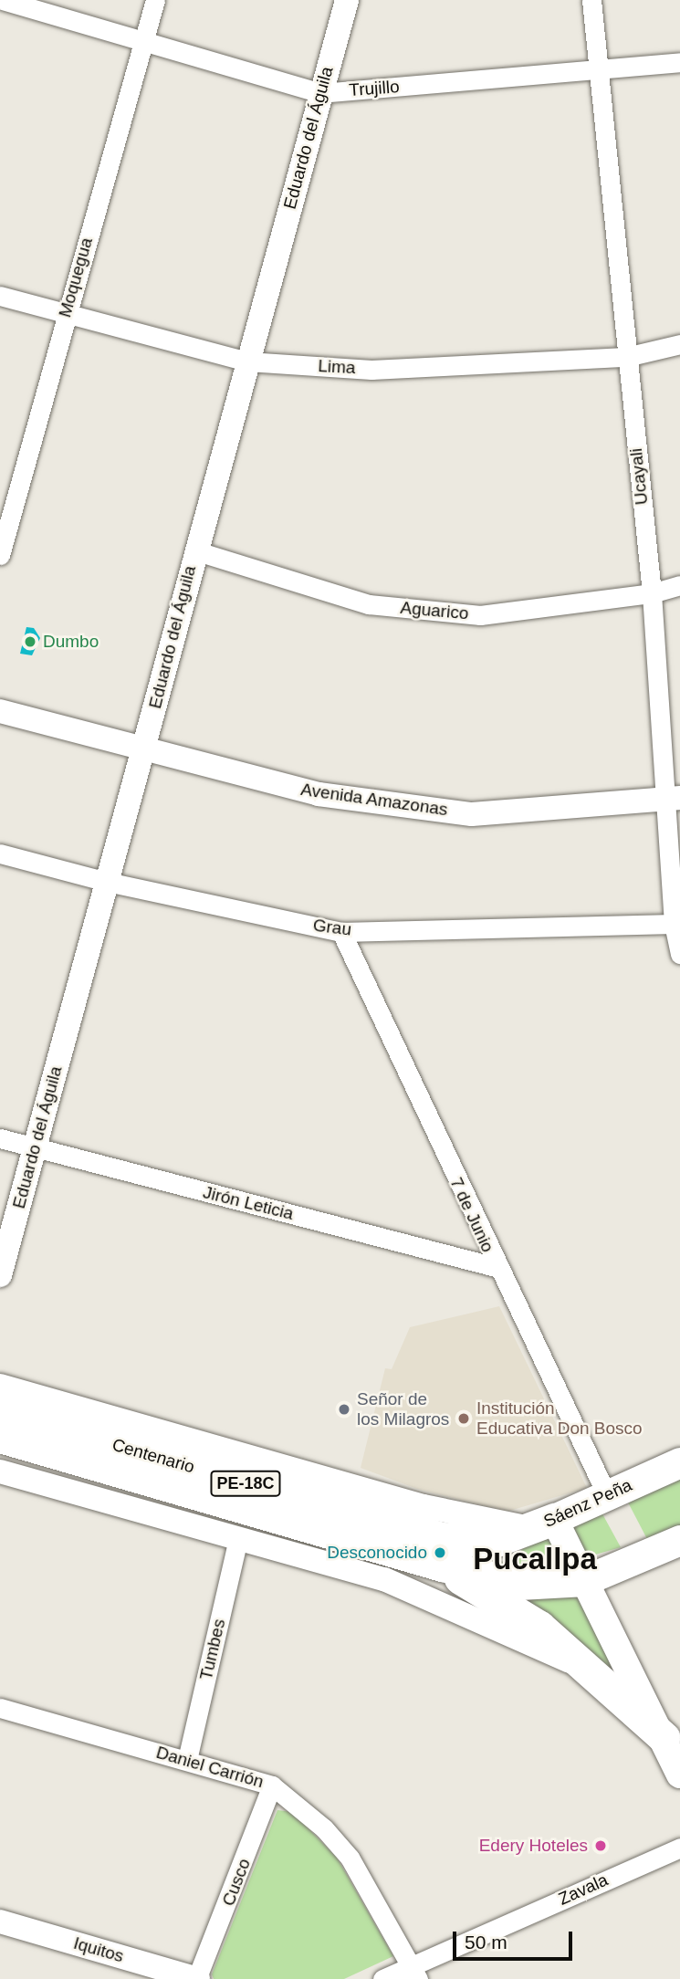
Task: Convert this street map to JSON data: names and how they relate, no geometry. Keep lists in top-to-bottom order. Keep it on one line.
{"streets":{"highway":["Centenario","PE-18C","Sáenz Peña"],"street":["Trujillo","Eduardo del Águila","Moquegua","Lima","Ucayali","Aguarico","Avenida Amazonas","Grau","Jirón Leticia","7 de Junio","Tumbes","Daniel Carrión","Cusco","Zavala","Iquitos"]},"crossings":[["Trujillo","Eduardo del Águila"],["Trujillo","Moquegua"],["Trujillo","Ucayali"],["Eduardo del Águila","Lima"],["Eduardo del Águila","Aguarico"],["Eduardo del Águila","Avenida Amazonas"],["Eduardo del Águila","Grau"],["Eduardo del Águila","Jirón Leticia"],["Moquegua","Lima"],["Lima","Ucayali"],["Ucayali","Aguarico"],["Ucayali","Avenida Amazonas"],["Ucayali","Grau"],["Grau","7 de Junio"],["Jirón Leticia","7 de Junio"],["7 de Junio","Sáenz Peña"],["Centenario","PE-18C"],["Centenario","Sáenz Peña"],["Tumbes","Daniel Carrión"],["Daniel Carrión","Cusco"],["Daniel Carrión","Zavala"],["Cusco","Iquitos"]],"districts":["Pucallpa"],"places":["Dumbo","Señor de los Milagros","Institución Educativa Don Bosco","Desconocido","Edery Hoteles"],"scale_bar":"50 m"}
